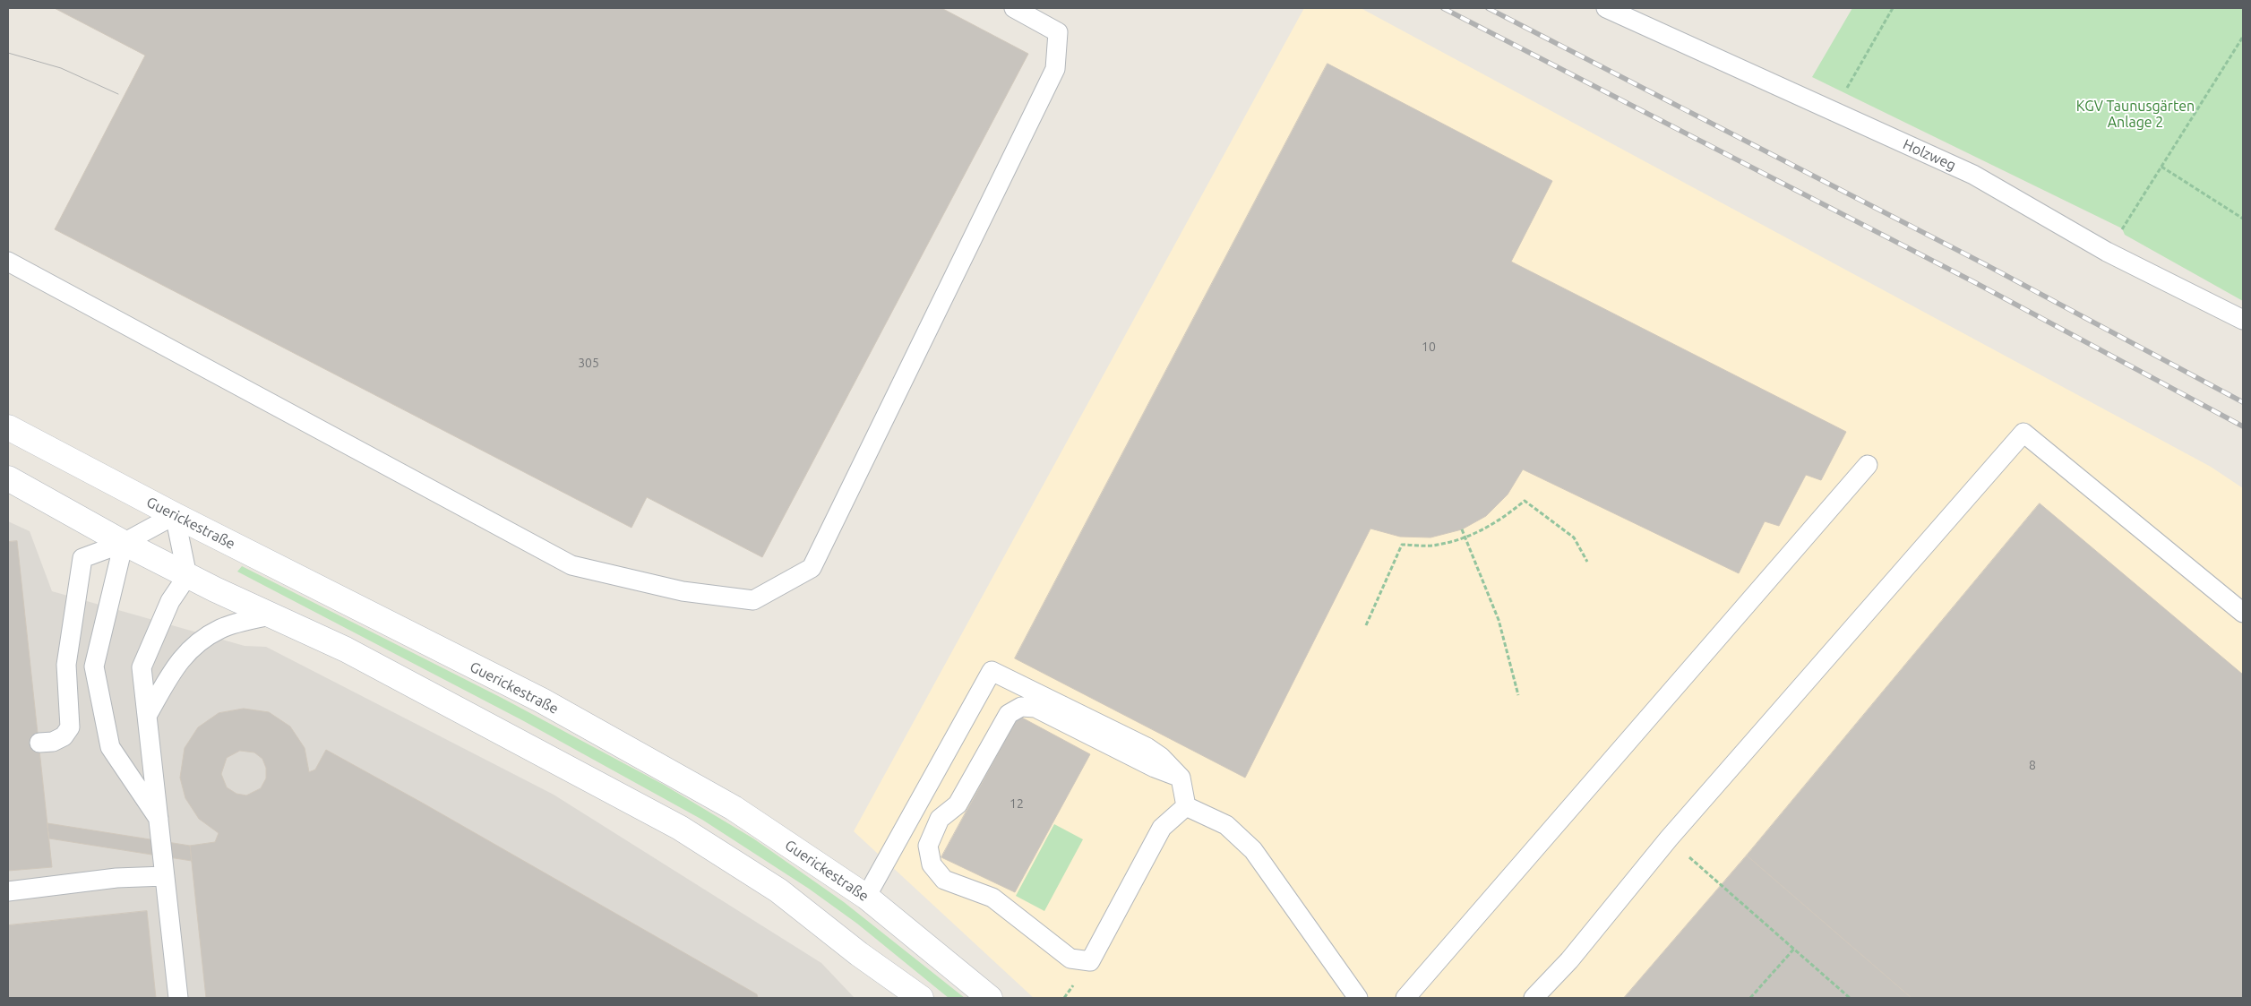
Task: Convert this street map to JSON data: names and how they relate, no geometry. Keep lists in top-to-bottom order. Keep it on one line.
{"streets":{"main road":["Guerickestraße"],"lane":["Holzweg"]},"parks":["KGV Taunusgärten Anlage 2"],"house_numbers":["10","305","8","12"]}
